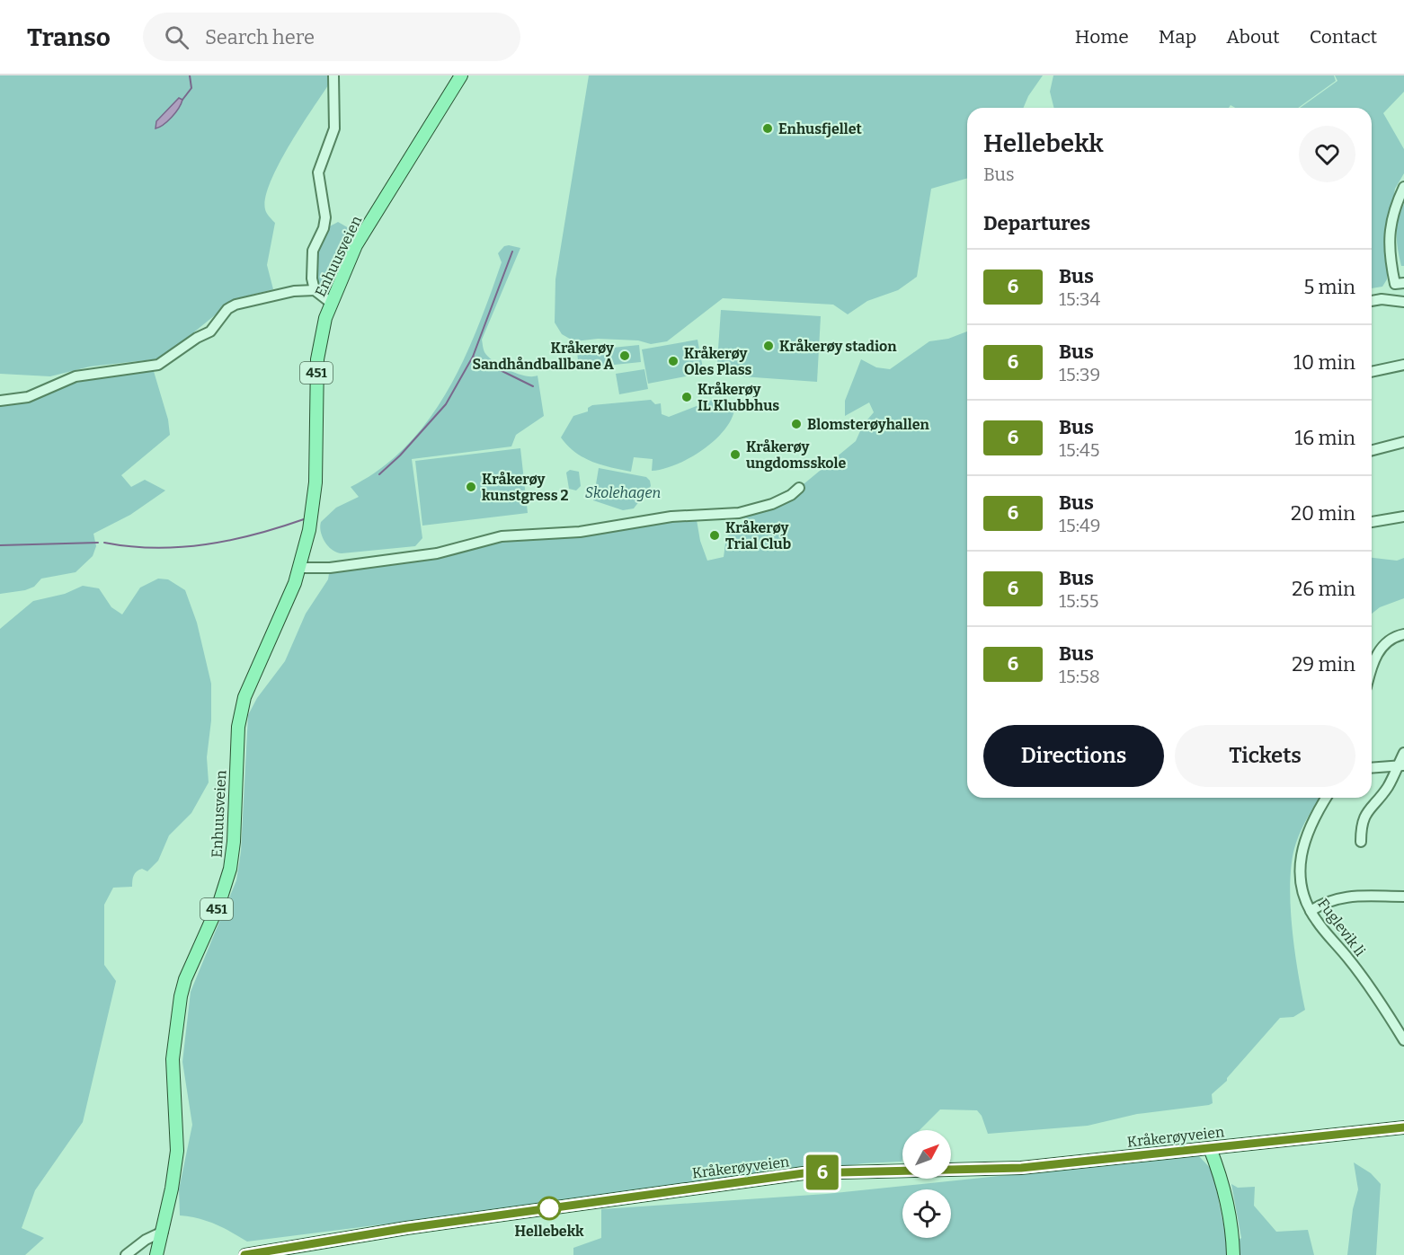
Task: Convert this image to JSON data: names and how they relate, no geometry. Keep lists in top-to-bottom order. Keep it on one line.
{"streets":{"main road":["Enhuusveien","451","Kråkerøyveien"],"street":["Fuglevik li"]},"parks":["Skolehagen"],"places":["Enhusfjellet","Kråkerøy stadion","Kråkerøy Sandhåndballbane A","Kråkerøy Oles Plass","Kråkerøy IL Klubbhus","Blomsterøyhallen","Kråkerøy ungdomsskole","Kråkerøy kunstgress 2","Kråkerøy Trial Club","Hellebekk"],"lines":["bus line 6"],"north":"top right","page":{"header":"Transo","search":"Search here","nav":["Home","Map","About","Contact"],"on_map":"6","heading":[["Hellebekk","Bus"],"Departures"],"list":[{"mark":"6","name":"Bus","note":"15:34","value":"5 min"},{"mark":"6","name":"Bus","note":"15:39","value":"10 min"},{"mark":"6","name":"Bus","note":"15:45","value":"16 min"},{"mark":"6","name":"Bus","note":"15:49","value":"20 min"},{"mark":"6","name":"Bus","note":"15:55","value":"26 min"},{"mark":"6","name":"Bus","note":"15:58","value":"29 min"}],"buttons":["Directions","Tickets"]}}
